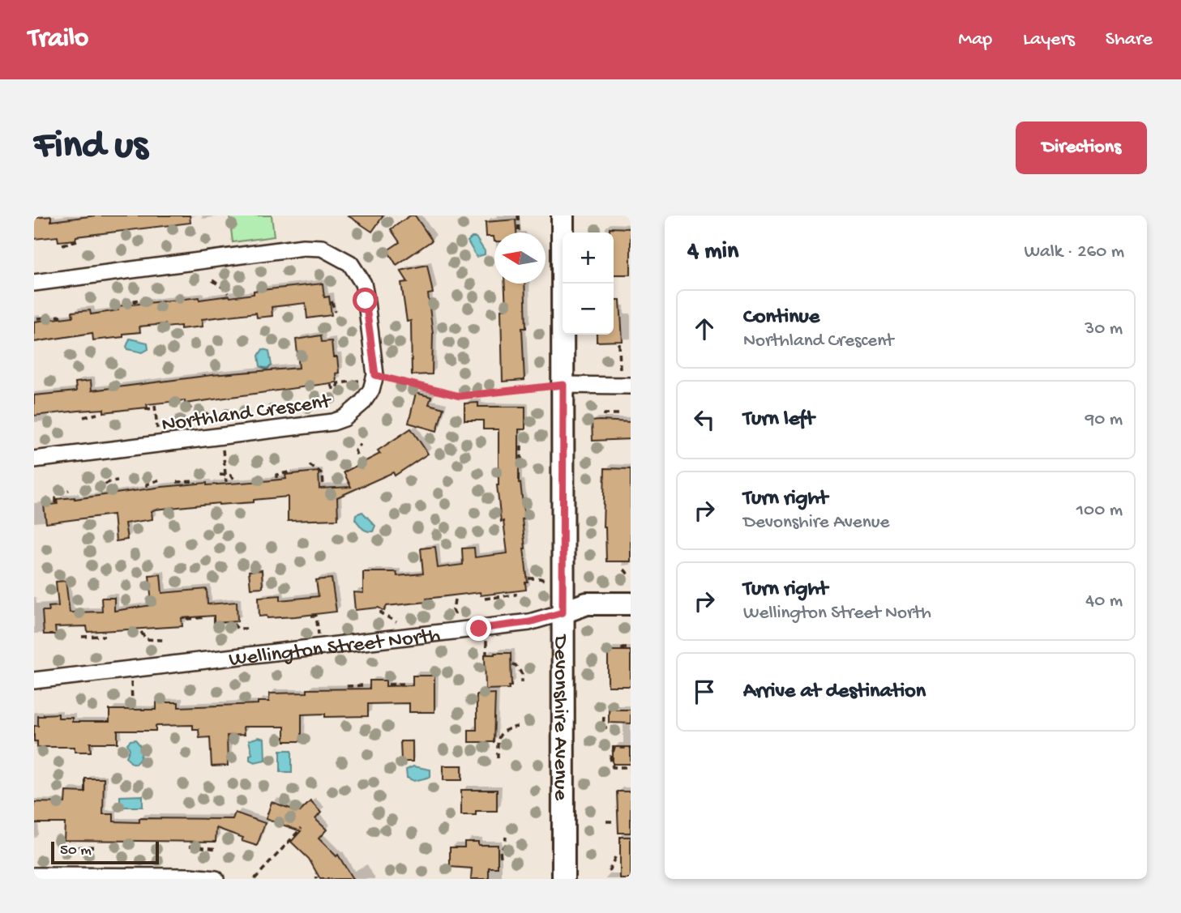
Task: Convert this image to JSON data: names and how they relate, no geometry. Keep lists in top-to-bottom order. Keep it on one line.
{"streets":{"main road":["Wellington Street North","Devonshire Avenue"],"street":["Northland Crescent"]},"crossings":[["Wellington Street North","Devonshire Avenue"]],"scale_bar":"50 m","north":"left","page":{"header":"Trailo","nav":["Map","Layers","Share"],"buttons":"Directions","title":"Find us","heading":["4 min","Walk · 260 m"],"map_buttons":["+","−"],"list":[["Continue","Northland Crescent","30 m"],["Turn left","90 m"],["Turn right","Devonshire Avenue","100 m"],["Turn right","Wellington Street North","40 m"],"Arrive at destination"],"scale":"50 m"}}
